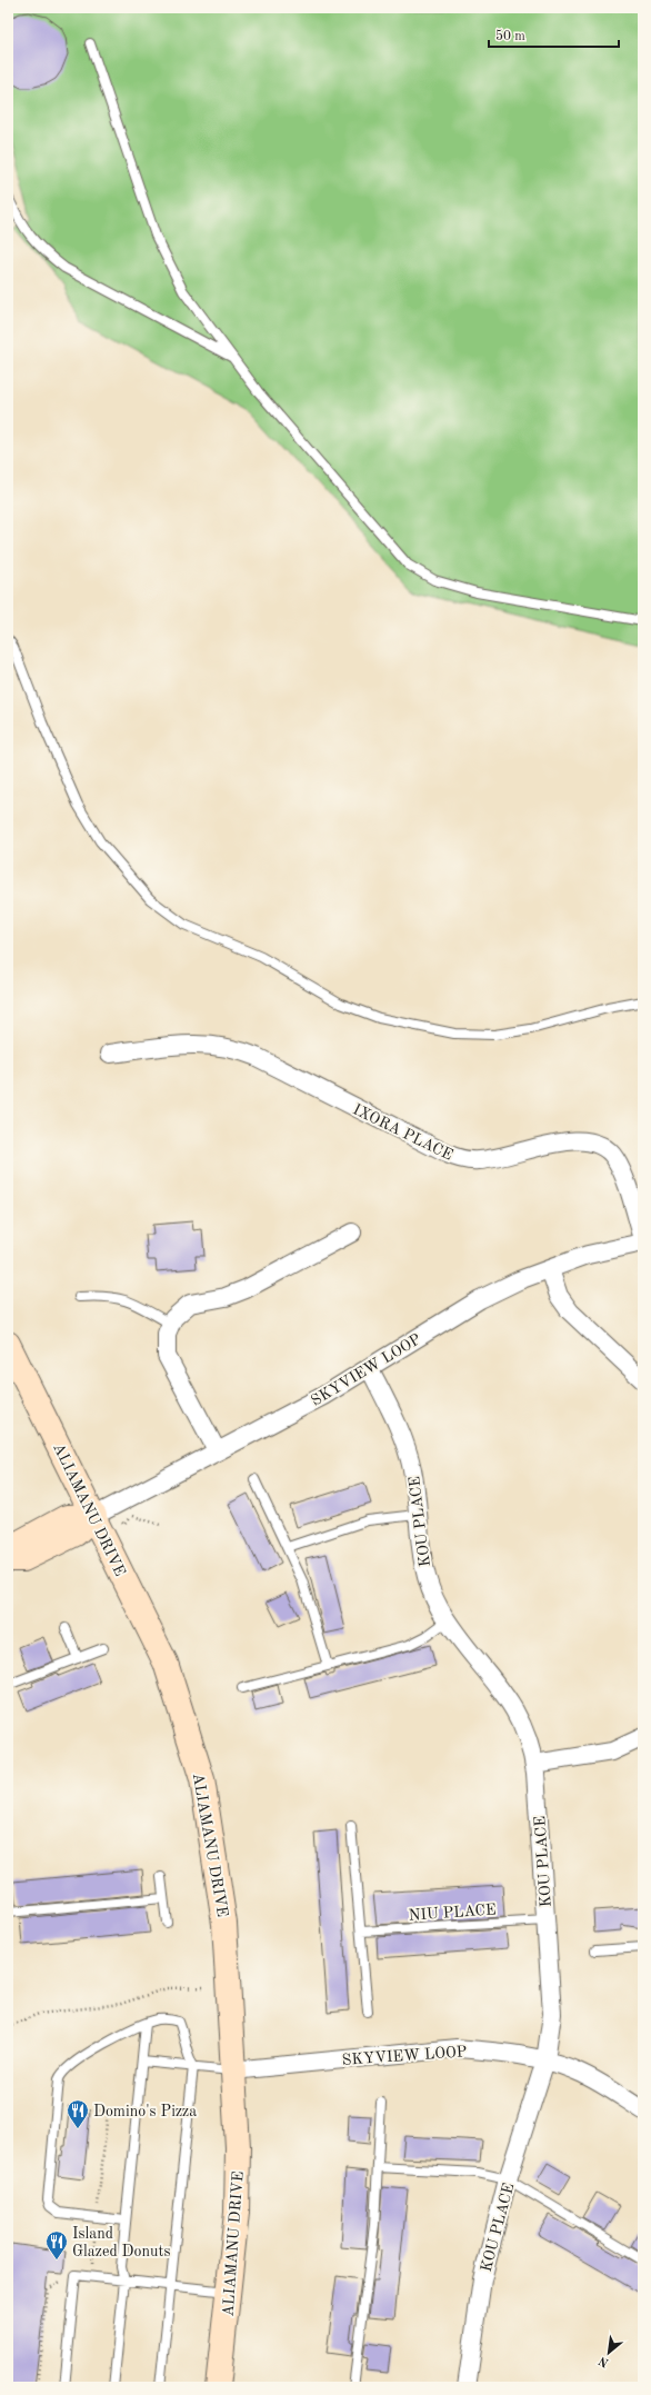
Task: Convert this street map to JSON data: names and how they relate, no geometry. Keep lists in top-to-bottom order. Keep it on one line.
{"streets":{"street":["IXORA PLACE","SKYVIEW LOOP","ALIAMANU DRIVE","KOU PLACE"],"lane":["NIU PLACE"]},"crossings":[["SKYVIEW LOOP","ALIAMANU DRIVE"],["SKYVIEW LOOP","KOU PLACE"],["KOU PLACE","NIU PLACE"]],"places":{"restaurant":["Domino's Pizza","Island Glazed Donuts"]},"scale_bar":"50 m","north":"bottom left"}
